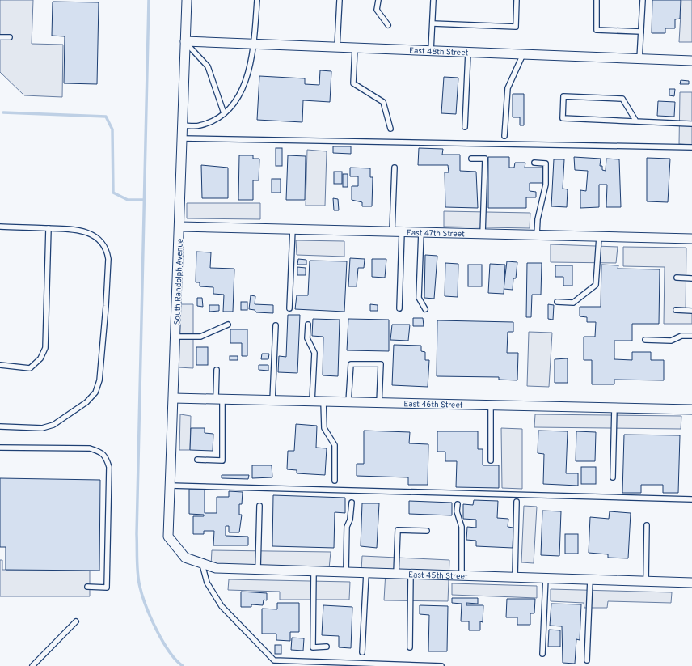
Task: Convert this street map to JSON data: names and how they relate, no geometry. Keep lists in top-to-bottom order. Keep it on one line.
{"streets":{"street":["East 48th Street","East 47th Street","South Randolph Avenue","East 46th Street","East 45th Street"]},"crossings":[["East 48th Street","South Randolph Avenue"],["East 47th Street","South Randolph Avenue"],["South Randolph Avenue","East 46th Street"],["South Randolph Avenue","East 45th Street"]]}
